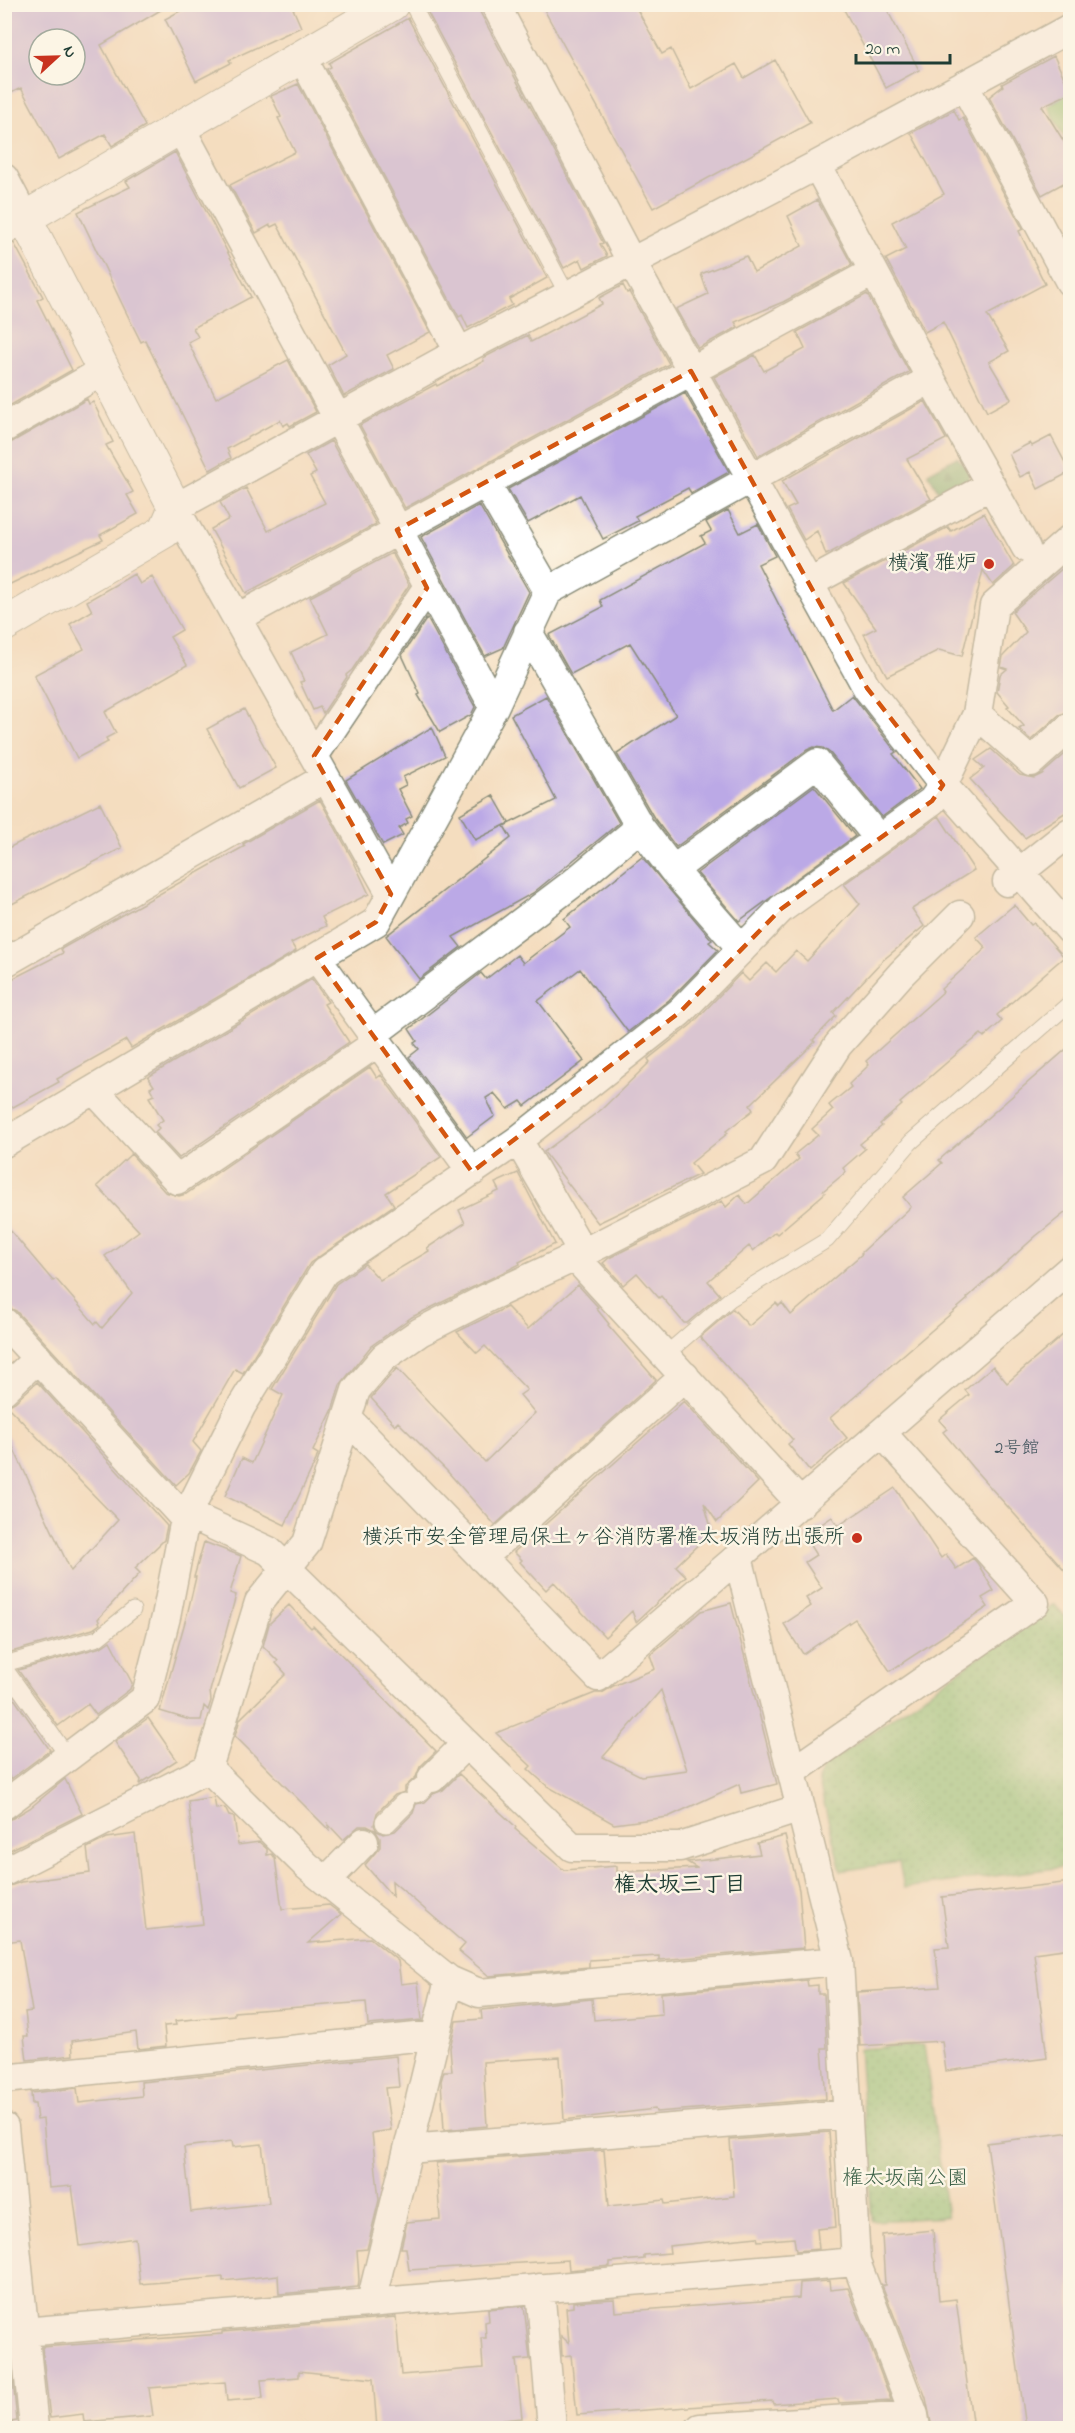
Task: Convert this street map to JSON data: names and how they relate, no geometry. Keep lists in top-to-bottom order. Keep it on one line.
{"districts":["権太坂三丁目"],"parks":["権太坂南公園"],"places":["横濱 雅炉","横浜市安全管理局保土ヶ谷消防署権太坂消防出張所"],"house_numbers":["2号館"],"scale_bar":"20 m","north":"right"}
